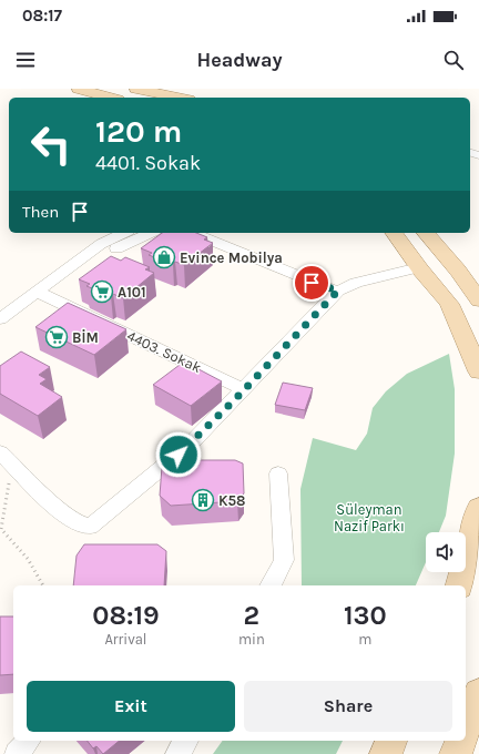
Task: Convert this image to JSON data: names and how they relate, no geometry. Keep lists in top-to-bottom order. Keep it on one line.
{"streets":{"street":["4403. Sokak"]},"parks":["Süleyman Nazif Parkı"],"places":{"shop":["Evince Mobilya"],"supermarket":["A101","BİM"],"building":["K58"]},"page":{"status":"08:17","header":"Headway","turn":["120 m","4401. Sokak"],"then":"Then","eta":["08:19","Arrival","2","min","130","m"],"buttons":["Exit","Share"]}}
